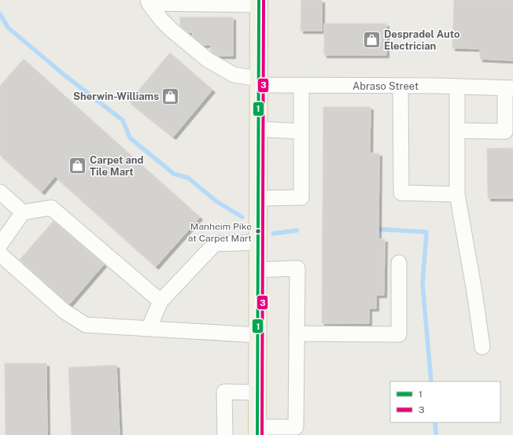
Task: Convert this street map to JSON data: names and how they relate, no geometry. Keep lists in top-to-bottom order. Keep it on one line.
{"streets":{"street":["Abraso Street"]},"places":{"shop":["Despradel Auto Electrician","Sherwin-Williams","Carpet and Tile Mart"],"other":["Manheim Pike at Carpet Mart"]},"lines":["transit line 1","transit line 3"],"legend":["1","3"]}
